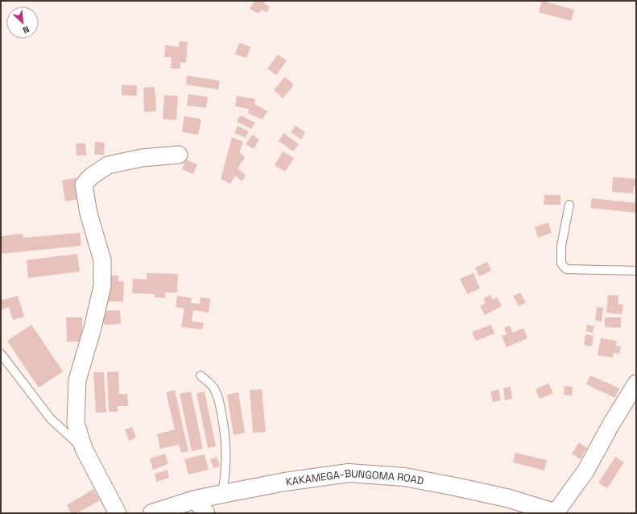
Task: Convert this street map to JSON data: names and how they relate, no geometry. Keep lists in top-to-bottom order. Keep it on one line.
{"streets":{"main road":["KAKAMEGA-BUNGOMA ROAD"]},"north":"bottom right"}
